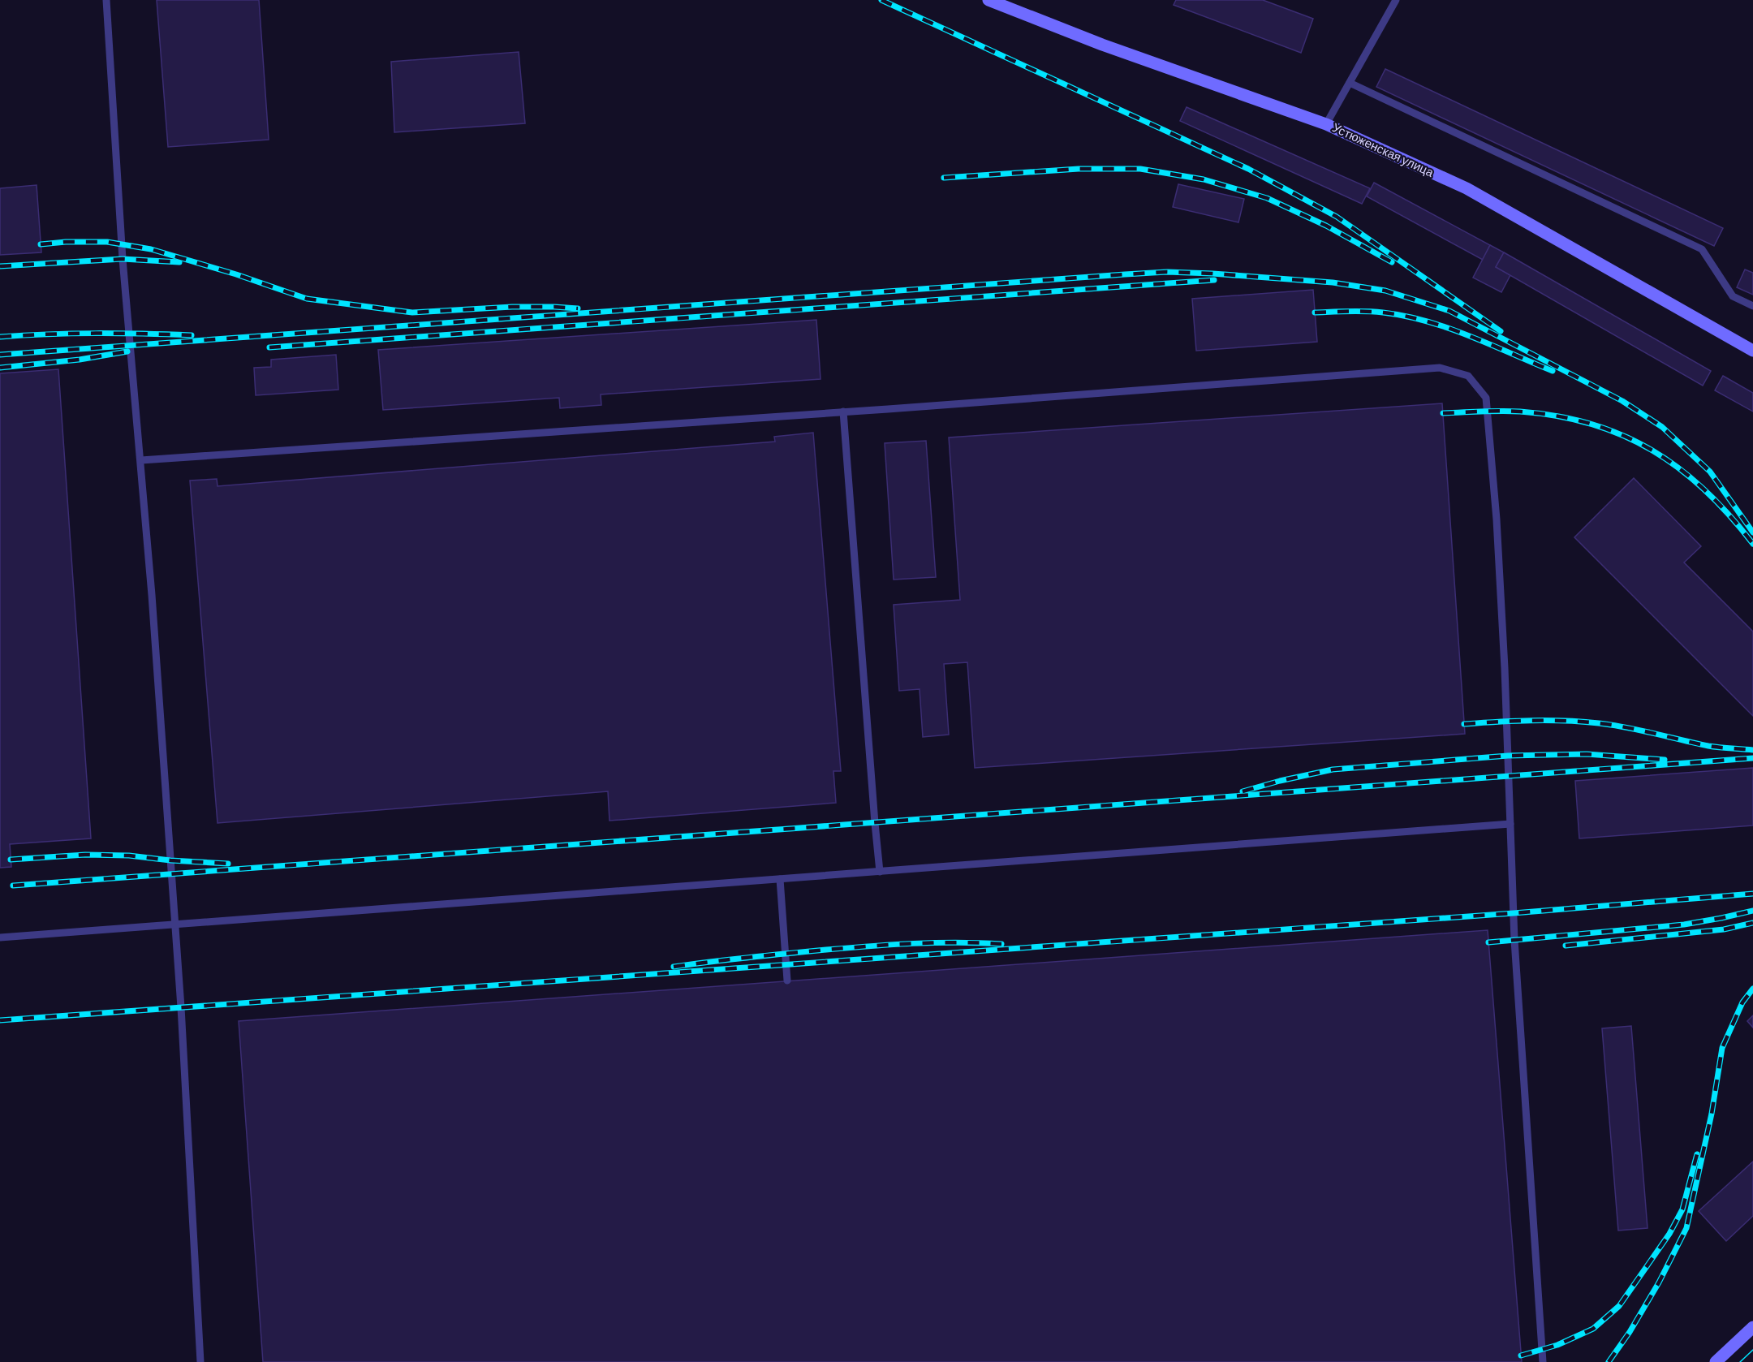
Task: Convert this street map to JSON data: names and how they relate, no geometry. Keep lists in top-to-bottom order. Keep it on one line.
{"streets":{"main road":["Устюженская улица"]}}
